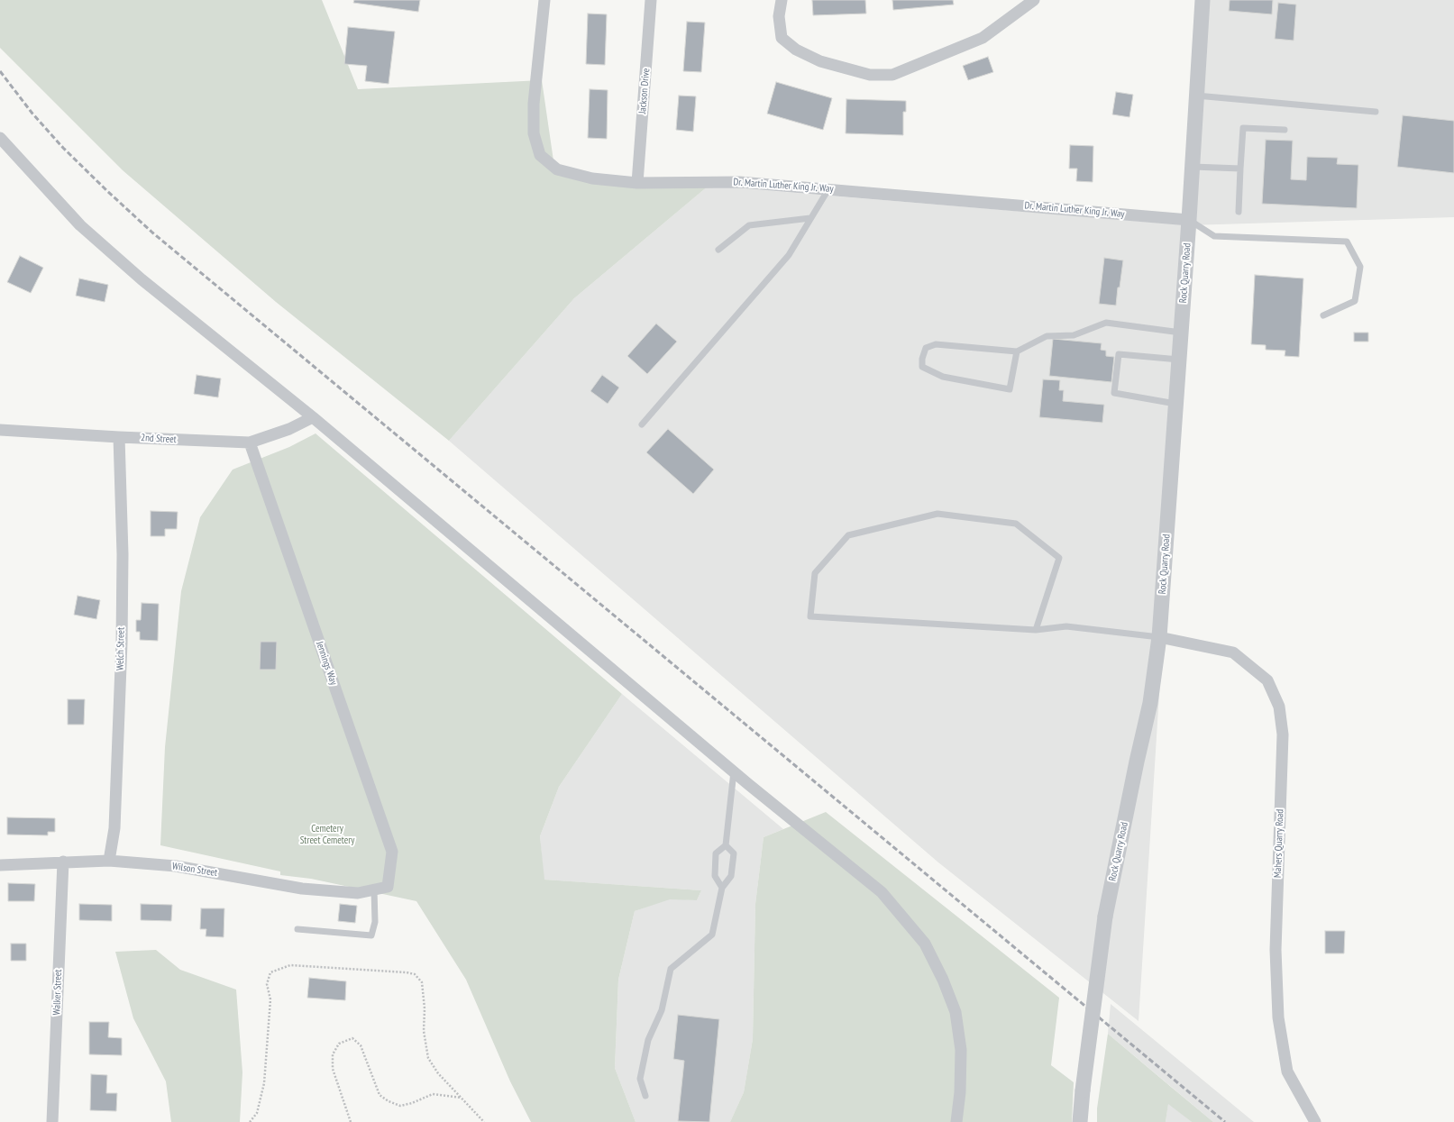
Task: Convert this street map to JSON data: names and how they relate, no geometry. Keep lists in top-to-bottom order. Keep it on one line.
{"streets":{"street":["Jackson Drive","Dr. Martin Luther King Jr. Way","Rock Quarry Road","2nd Street","Welch Street","Jennings Way","Mahers Quarry Road","Wilson Street","Walker Street"]},"crossings":[["Jackson Drive","Dr. Martin Luther King Jr. Way"],["Dr. Martin Luther King Jr. Way","Rock Quarry Road"],["Rock Quarry Road","Mahers Quarry Road"],["2nd Street","Welch Street"],["2nd Street","Jennings Way"],["Welch Street","Wilson Street"],["Jennings Way","Wilson Street"],["Wilson Street","Walker Street"]],"parks":["Cemetery Street Cemetery"]}
